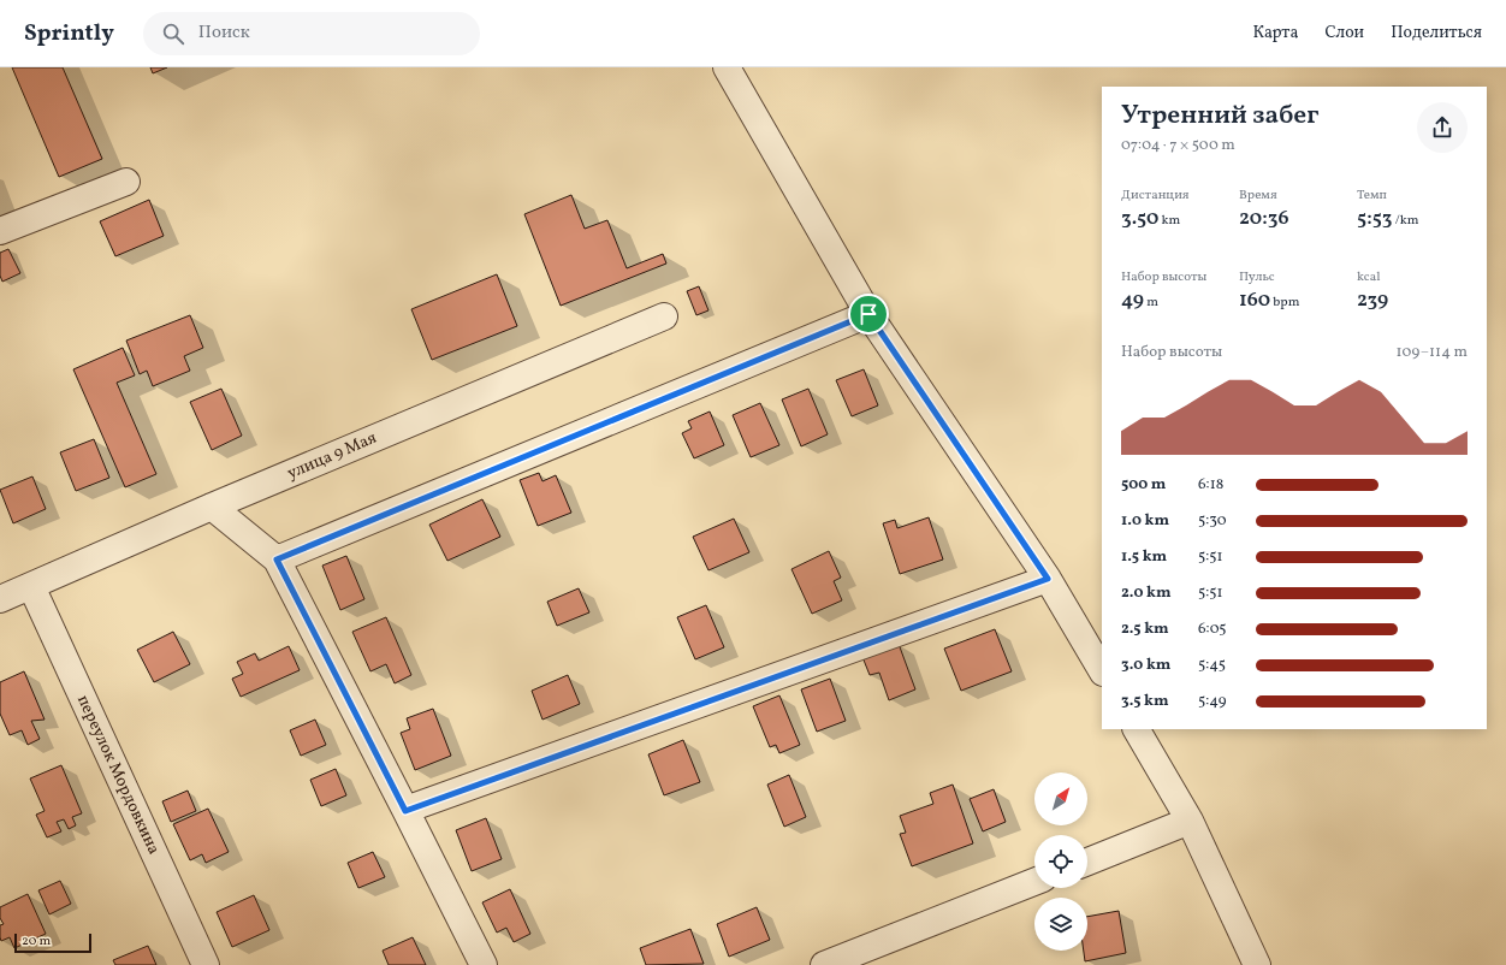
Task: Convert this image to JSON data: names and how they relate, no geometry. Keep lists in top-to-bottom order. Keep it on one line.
{"streets":{"street":["улица 9 Мая","переулок Мордовкина"]},"crossings":[["улица 9 Мая","переулок Мордовкина"]],"scale_bar":"20 m","north":"top right","page":{"header":"Sprintly","search":"Поиск","nav":["Карта","Слои","Поделиться"],"heading":["Утренний забег","07:04 · 7 × 500 m"],"stats":[["Дистанция","3.50 km"],["Время","20:36"],["Темп","5:53 /km"],["Набор высоты","49 m"],["Пульс","160 bpm"],["kcal","239"]],"chart":["Набор высоты","109–114 m"],"list":[{"name":"500 m","note":"6:18"},{"name":"1.0 km","note":"5:30"},{"name":"1.5 km","note":"5:51"},{"name":"2.0 km","note":"5:51"},{"name":"2.5 km","note":"6:05"},{"name":"3.0 km","note":"5:45"},{"name":"3.5 km","note":"5:49"}],"scale":"20 m"}}
